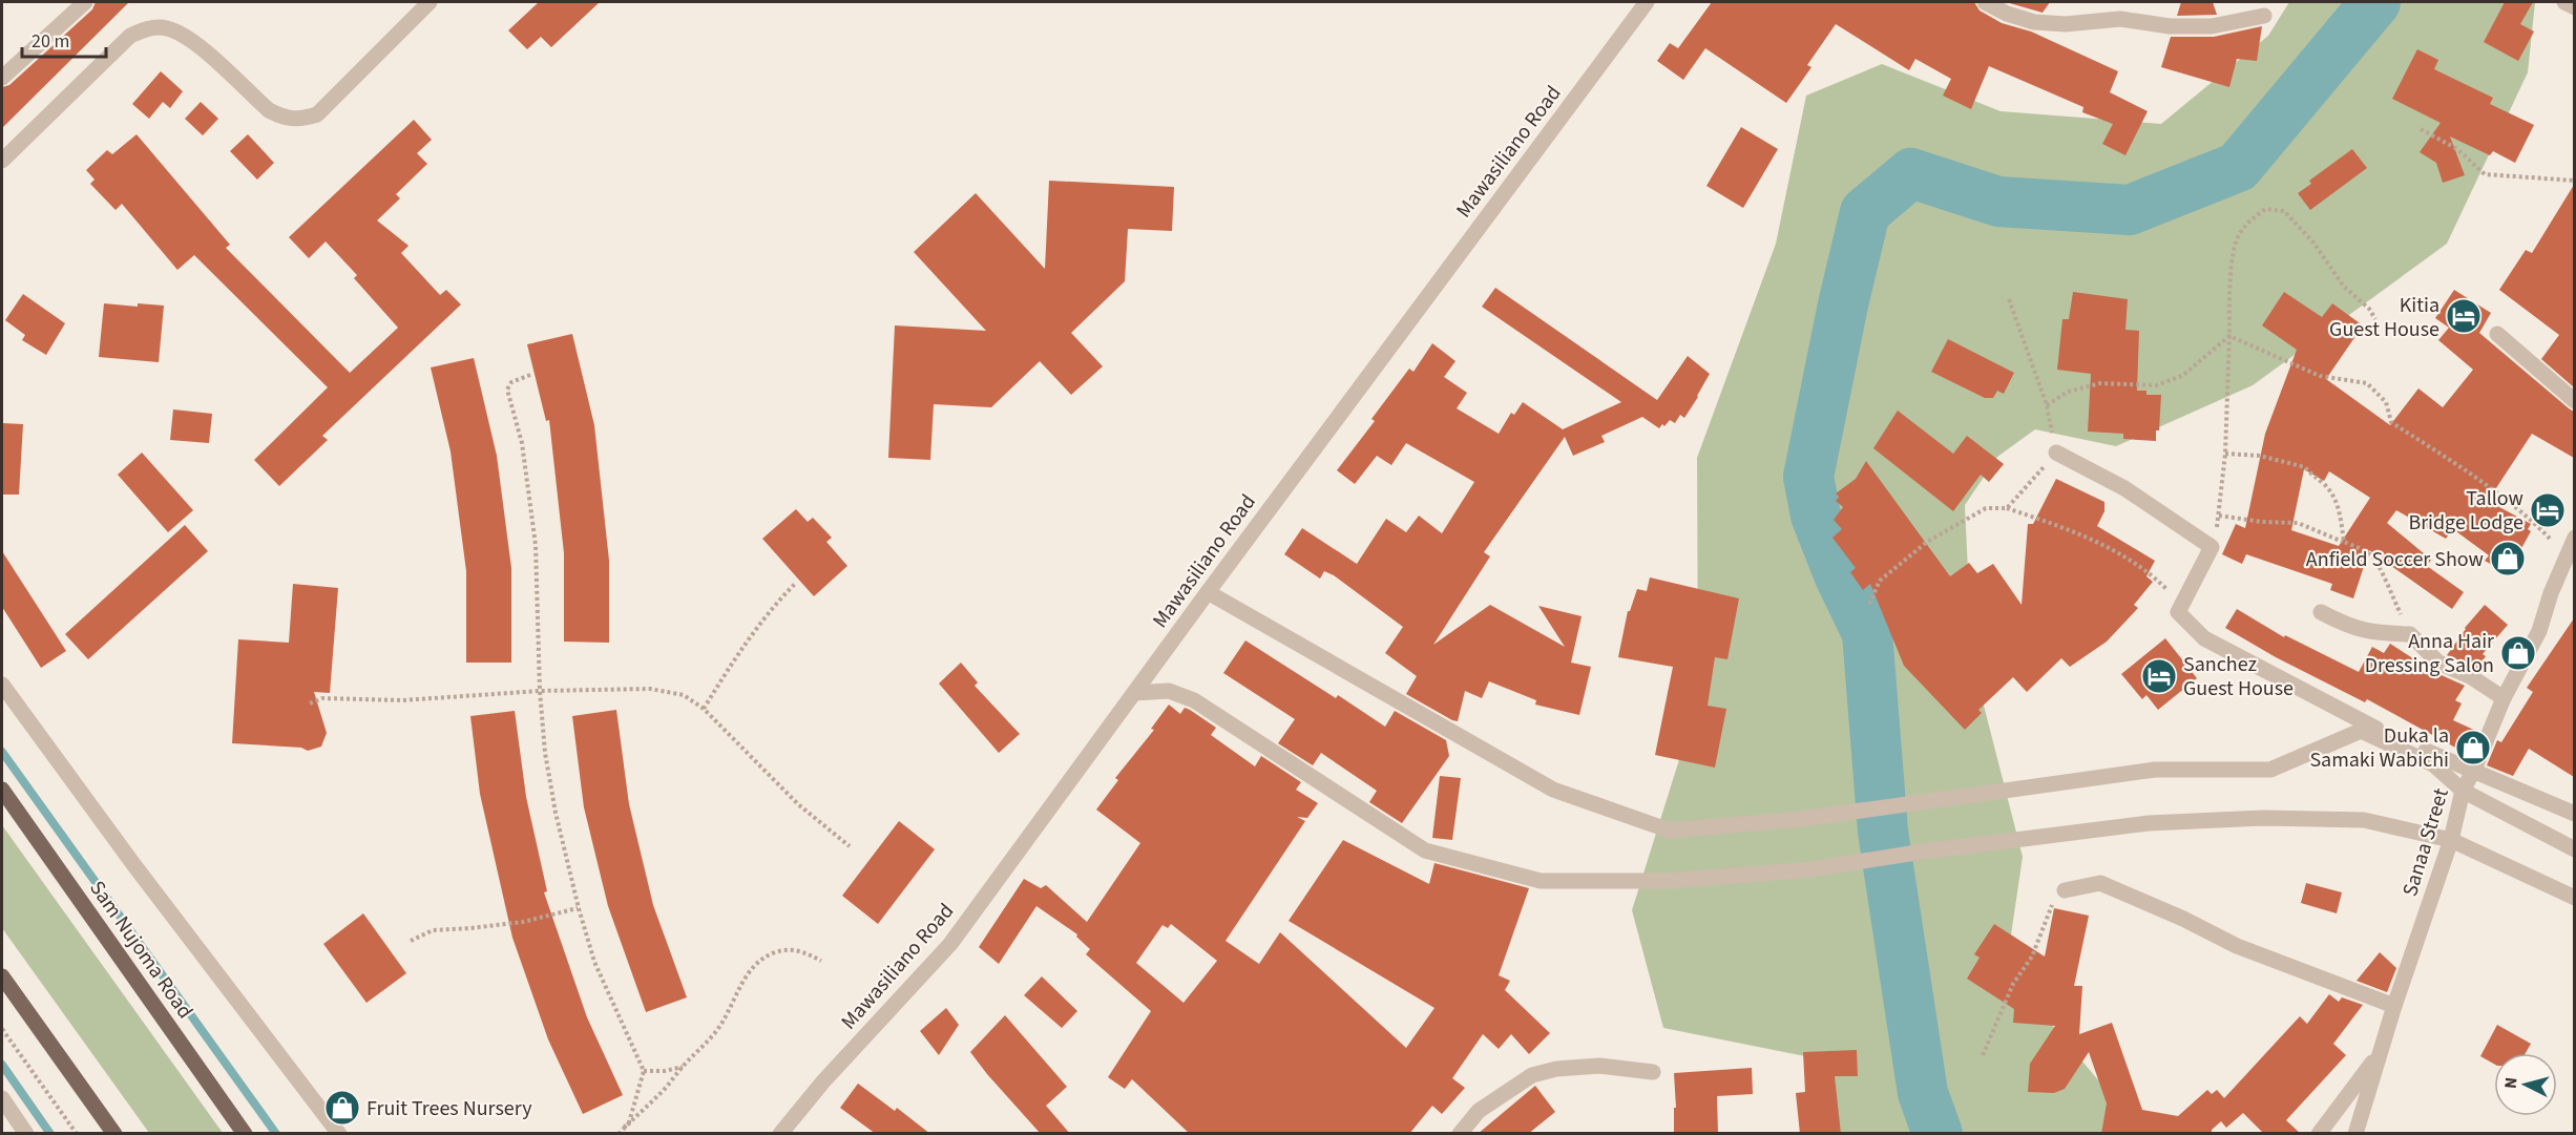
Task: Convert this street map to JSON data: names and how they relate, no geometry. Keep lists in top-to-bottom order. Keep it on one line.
{"streets":{"main road":["Sam Nujoma Road"],"street":["Mawasiliano Road","Sanaa Street"]},"places":{"hotel":["Kitia Guest House","Tallow Bridge Lodge","Sanchez Guest House"],"shop":["Anfield Soccer Show","Anna Hair Dressing Salon","Duka la Samaki Wabichi","Fruit Trees Nursery"]},"scale_bar":"20 m","north":"left"}
